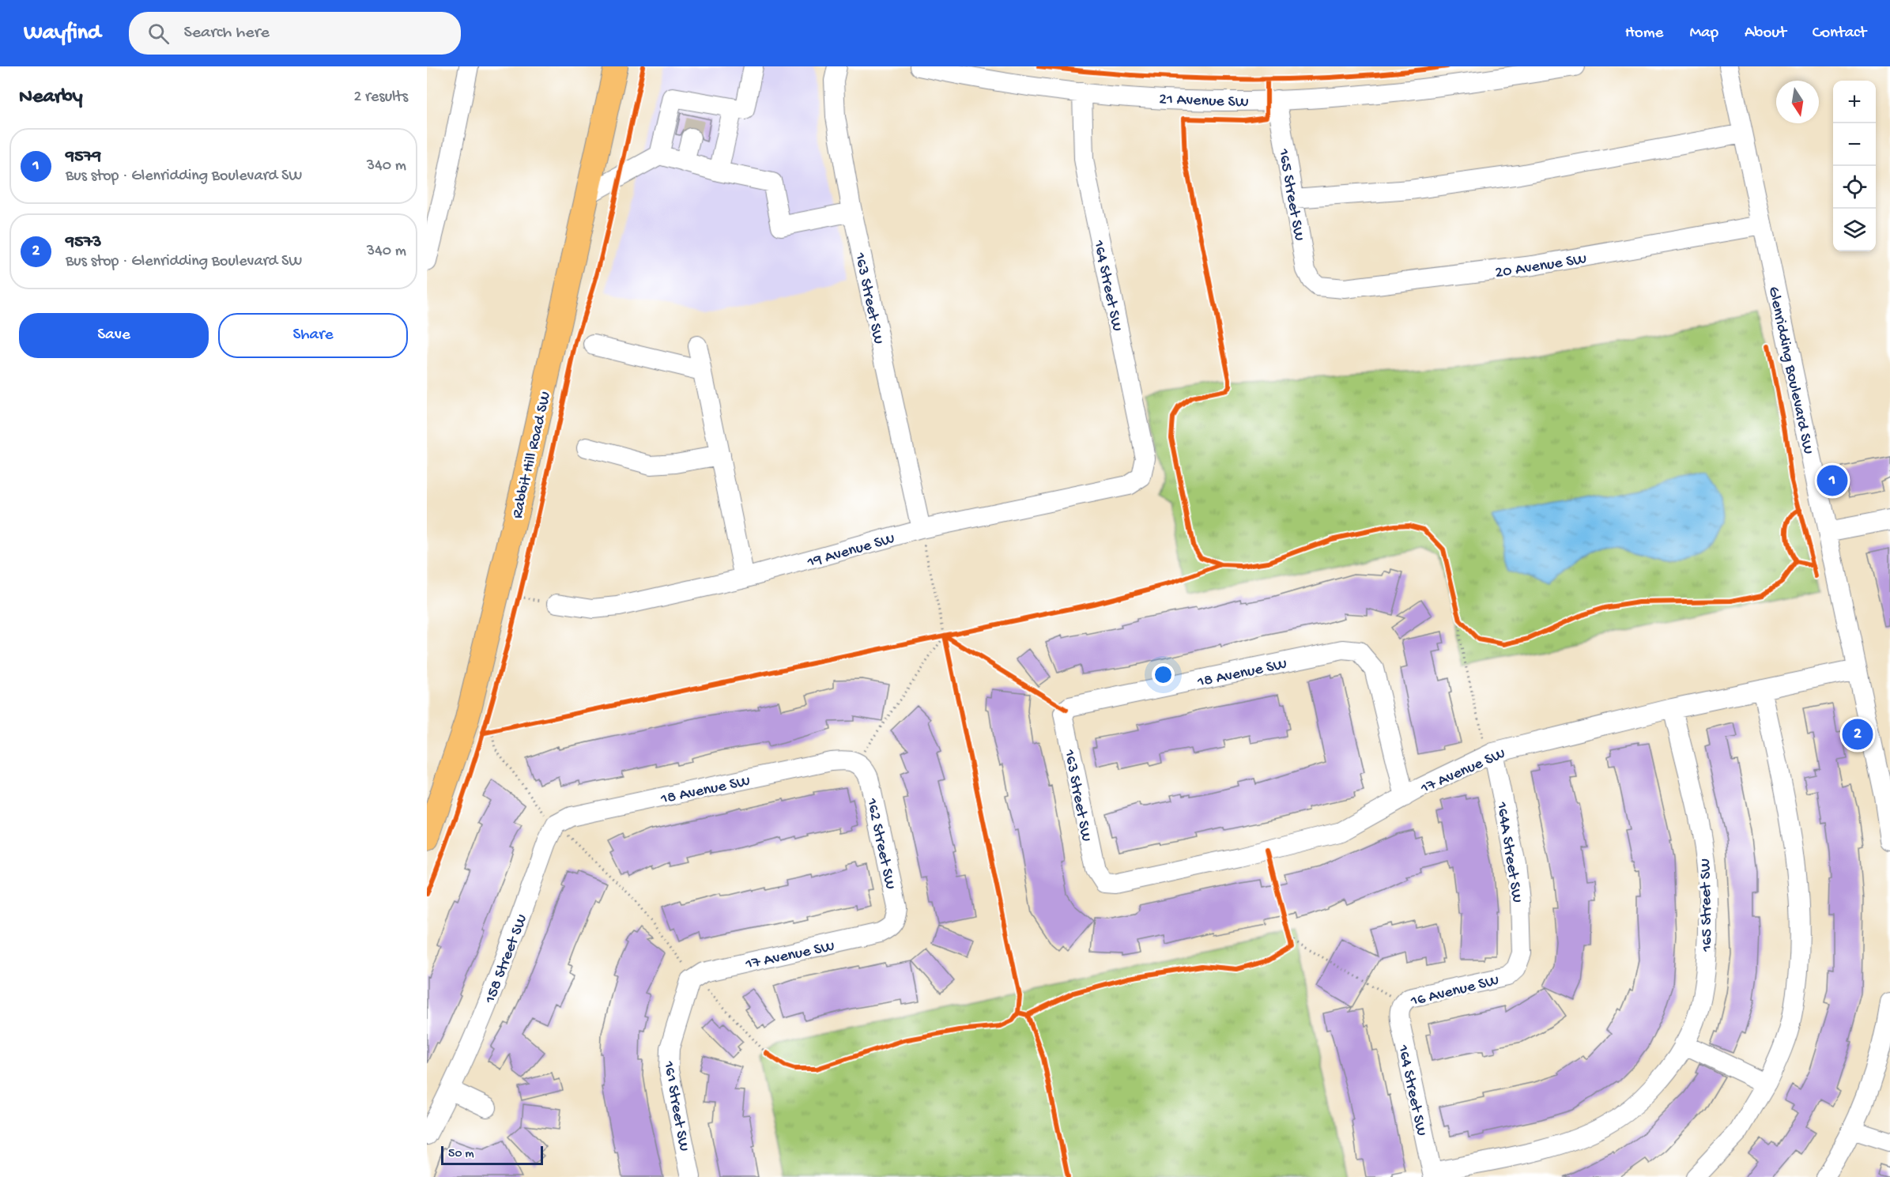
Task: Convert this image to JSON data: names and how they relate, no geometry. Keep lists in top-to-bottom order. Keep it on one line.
{"streets":{"main road":["Rabbit Hill Road SW"],"street":["21 Avenue SW","165 Street SW","20 Avenue SW","164 Street SW","163 Street SW","Glenridding Boulevard SW","19 Avenue SW","18 Avenue SW","17 Avenue SW","162 Street SW","164A Street SW","158 Street SW","16 Avenue SW","161 Street SW"]},"crossings":[["21 Avenue SW","165 Street SW"],["21 Avenue SW","164 Street SW"],["165 Street SW","20 Avenue SW"],["165 Street SW","164 Street SW"],["165 Street SW","17 Avenue SW"],["20 Avenue SW","Glenridding Boulevard SW"],["164 Street SW","19 Avenue SW"],["164 Street SW","16 Avenue SW"],["163 Street SW","19 Avenue SW"],["163 Street SW","18 Avenue SW"],["163 Street SW","17 Avenue SW"],["Glenridding Boulevard SW","17 Avenue SW"],["18 Avenue SW","17 Avenue SW"],["18 Avenue SW","162 Street SW"],["18 Avenue SW","158 Street SW"],["17 Avenue SW","162 Street SW"],["17 Avenue SW","164A Street SW"],["17 Avenue SW","161 Street SW"],["164A Street SW","16 Avenue SW"]],"scale_bar":"50 m","north":"bottom","page":{"header":"Wayfind","search":"Search here","nav":["Home","Map","About","Contact"],"heading":["Nearby","2 results"],"map_buttons":["+","−"],"list":[{"mark":"1","name":"9579","note":"Bus stop · Glenridding Boulevard SW","value":"340 m"},{"mark":"2","name":"9573","note":"Bus stop · Glenridding Boulevard SW","value":"340 m"}],"buttons":["Save","Share"],"pins":["1","2"],"scale":"50 m"}}
